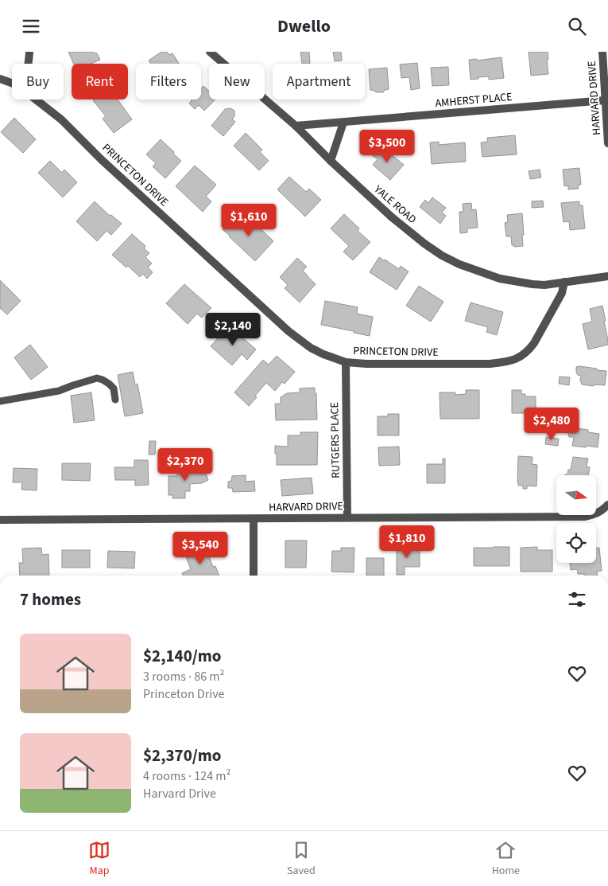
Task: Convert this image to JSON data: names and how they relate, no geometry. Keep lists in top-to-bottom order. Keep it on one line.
{"streets":{"street":["HARVARD DRIVE","AMHERST PLACE","PRINCETON DRIVE","YALE ROAD","RUTGERS PLACE"]},"crossings":[["HARVARD DRIVE","AMHERST PLACE"],["HARVARD DRIVE","RUTGERS PLACE"],["AMHERST PLACE","YALE ROAD"],["PRINCETON DRIVE","YALE ROAD"],["PRINCETON DRIVE","RUTGERS PLACE"]],"north":"right","page":{"header":"Dwello","chip":["Buy","Rent","Filters","New","Apartment"],"price":["$3,500","$1,610","$2,140","$2,480","$2,370","$1,810","$3,540"],"heading":"7 homes","list":[{"name":"$2,140/mo","note":"3 rooms · 86 m² · Princeton Drive"},{"name":"$2,370/mo","note":"4 rooms · 124 m² · Harvard Drive"}],"tabs":["Map","Saved","Home"]}}
